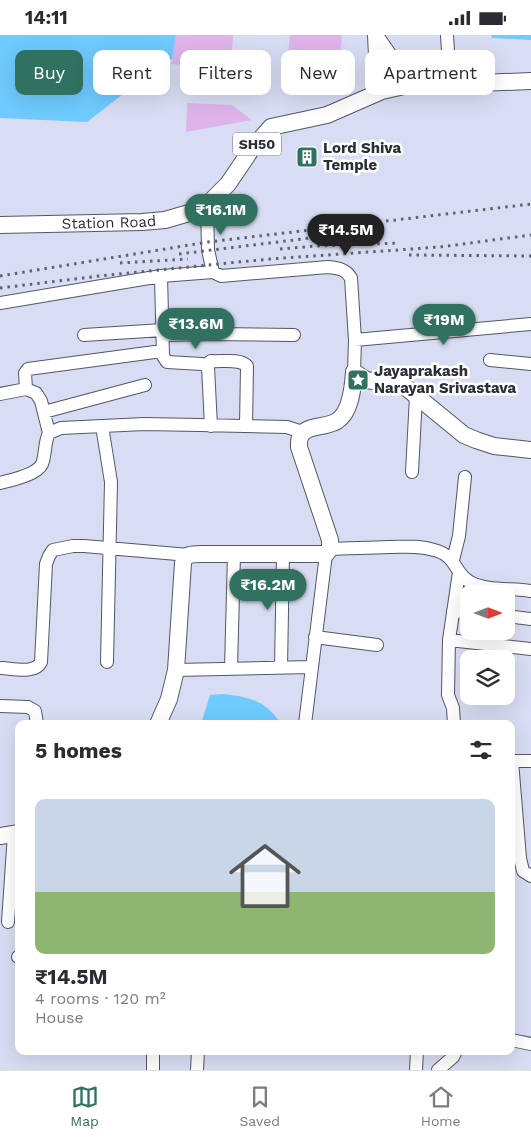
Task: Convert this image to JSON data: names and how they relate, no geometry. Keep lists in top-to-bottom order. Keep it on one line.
{"streets":{"main road":["SH50","Station Road"]},"places":{"building":["Lord Shiva Temple"],"place":["Jayaprakash Narayan Srivastava"]},"north":"right","page":{"status":"14:11","chip":["Buy","Rent","Filters","New","Apartment"],"price":["₹16.1M","₹14.5M","₹19M","₹13.6M","₹16.2M"],"heading":"5 homes","list":[{"name":"₹14.5M","note":"4 rooms · 120 m² · House"}],"tabs":["Map","Saved","Home"]}}
